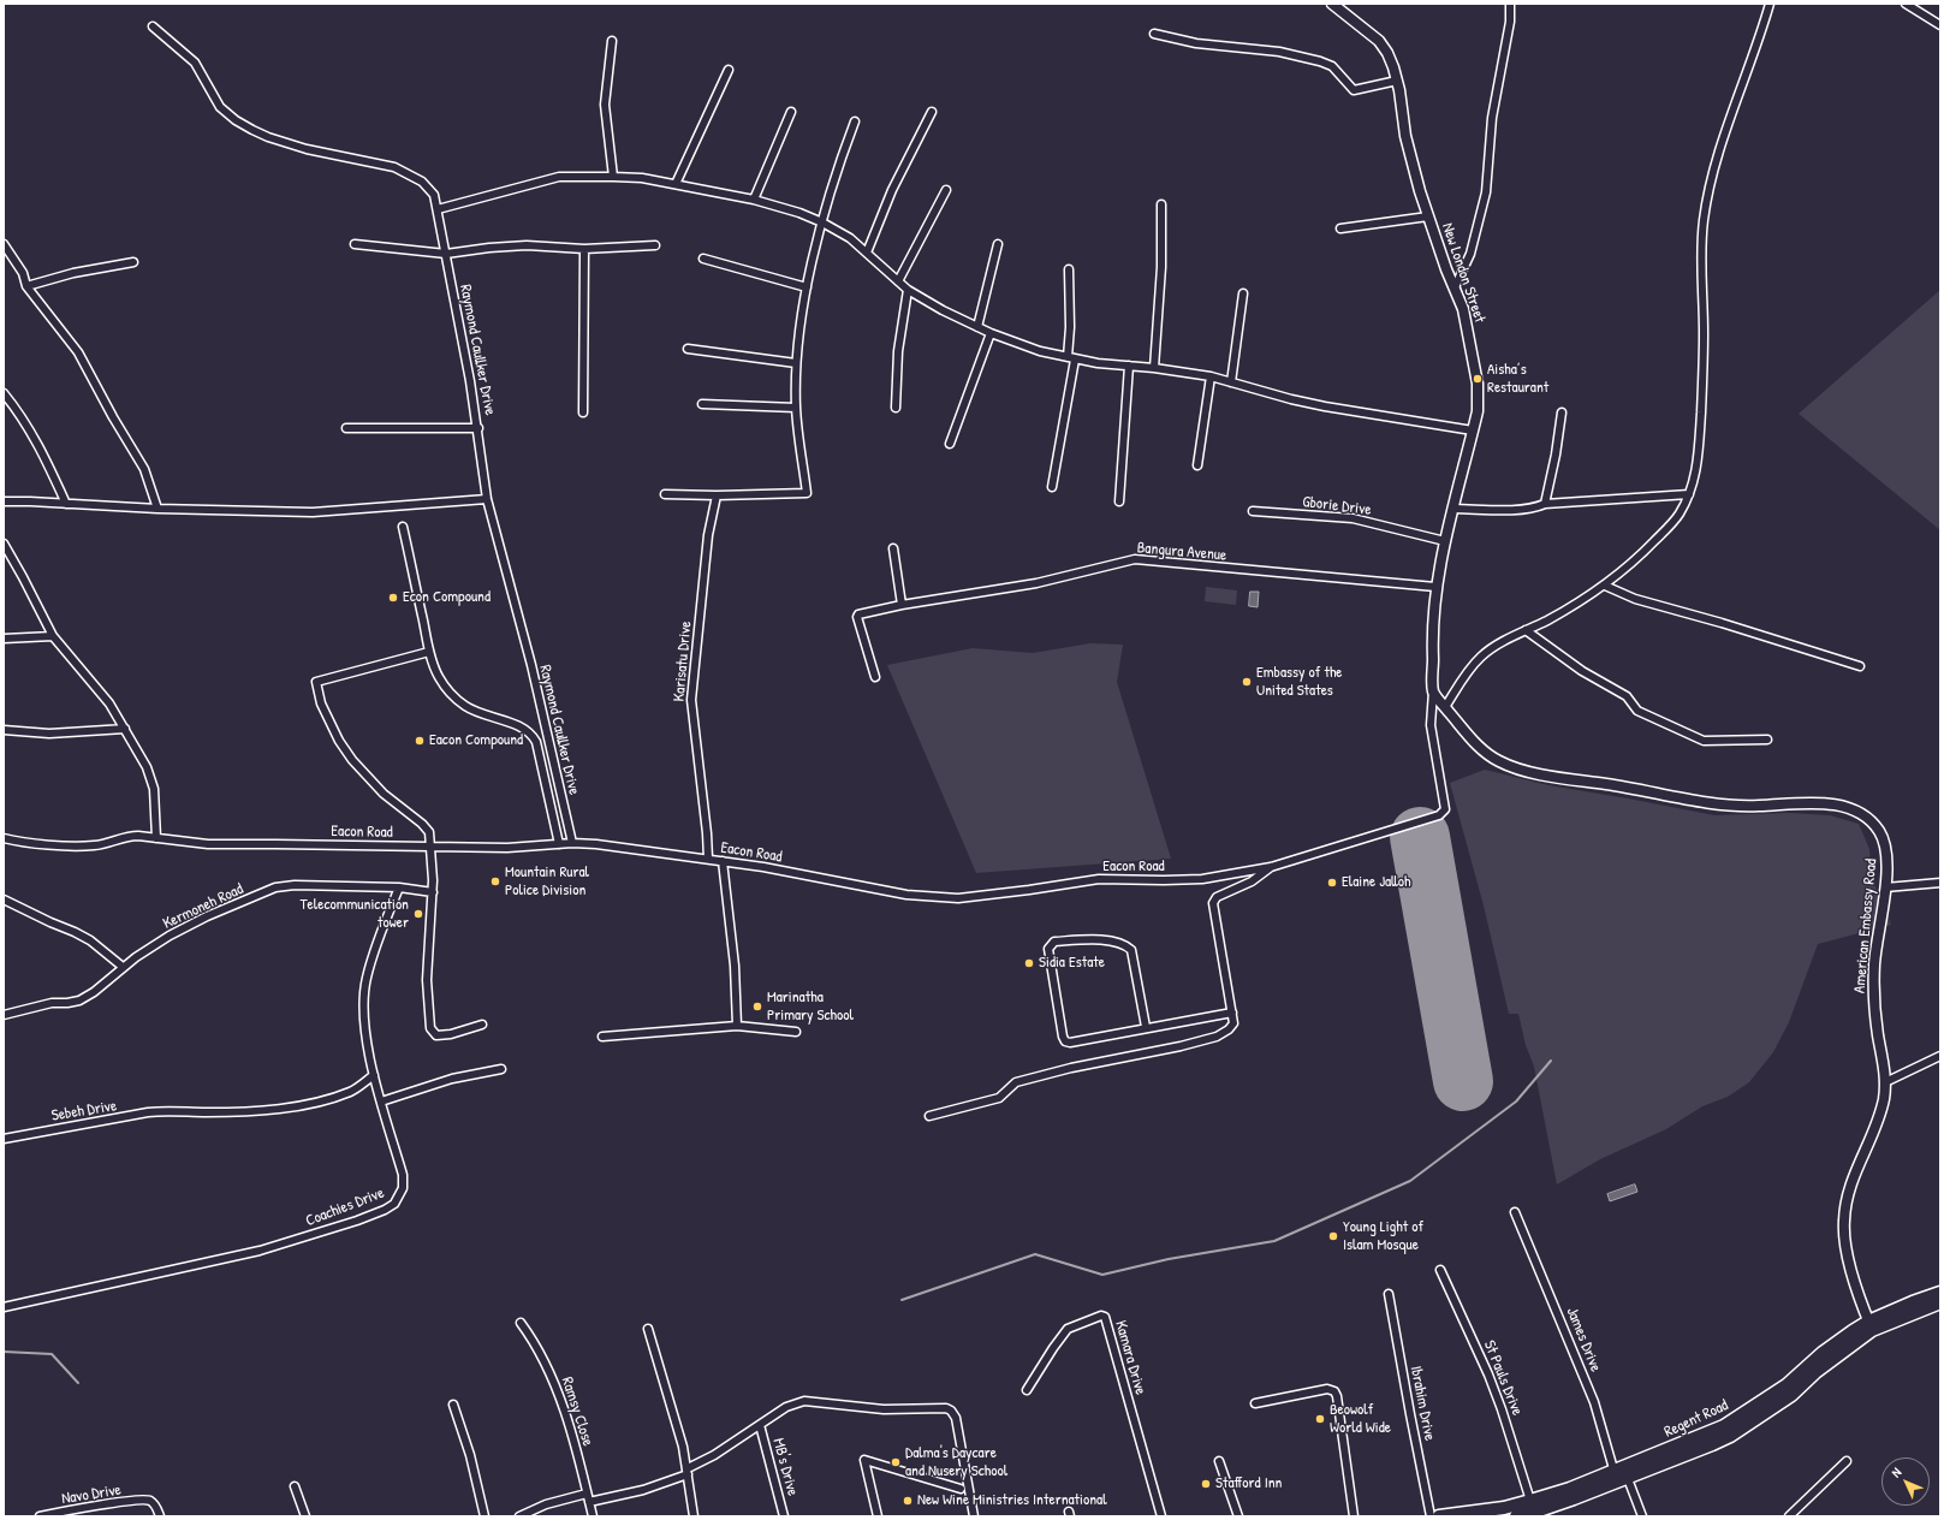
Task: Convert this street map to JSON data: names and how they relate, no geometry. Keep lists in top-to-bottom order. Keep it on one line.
{"streets":{"main road":["Regent Road"],"street":["New London Street","Raymond Caullker Drive","Gborie Drive","Bangura Avenue","Karisatu Drive","Eacon Road","Kermoneh Road","American Embassy Road","Sebeh Drive","Coachies Drive","James Drive","Kamara Drive","St Pauls Drive","Ibrahim Drive","Ramsy Close","MB's Drive","Navo Drive"]},"crossings":[["New London Street","Gborie Drive"],["New London Street","Bangura Avenue"],["New London Street","Eacon Road"],["New London Street","American Embassy Road"],["Raymond Caullker Drive","Eacon Road"],["Karisatu Drive","Eacon Road"],["Eacon Road","American Embassy Road"],["Kermoneh Road","Coachies Drive"],["American Embassy Road","Regent Road"],["Sebeh Drive","Coachies Drive"],["James Drive","Regent Road"],["St Pauls Drive","Regent Road"]],"places":["Aisha’s Restaurant","Econ Compound","Embassy of the United States","Eacon Compound","Mountain Rural Police Division","Elaine Jalloh","Telecommunication tower","Sidia Estate","Marinatha Primary School","Young Light of Islam Mosque","Beowolf World Wide","Dalma's Daycare and Nusery School","Stafford Inn","New Wine Ministries International"],"north":"top left"}
